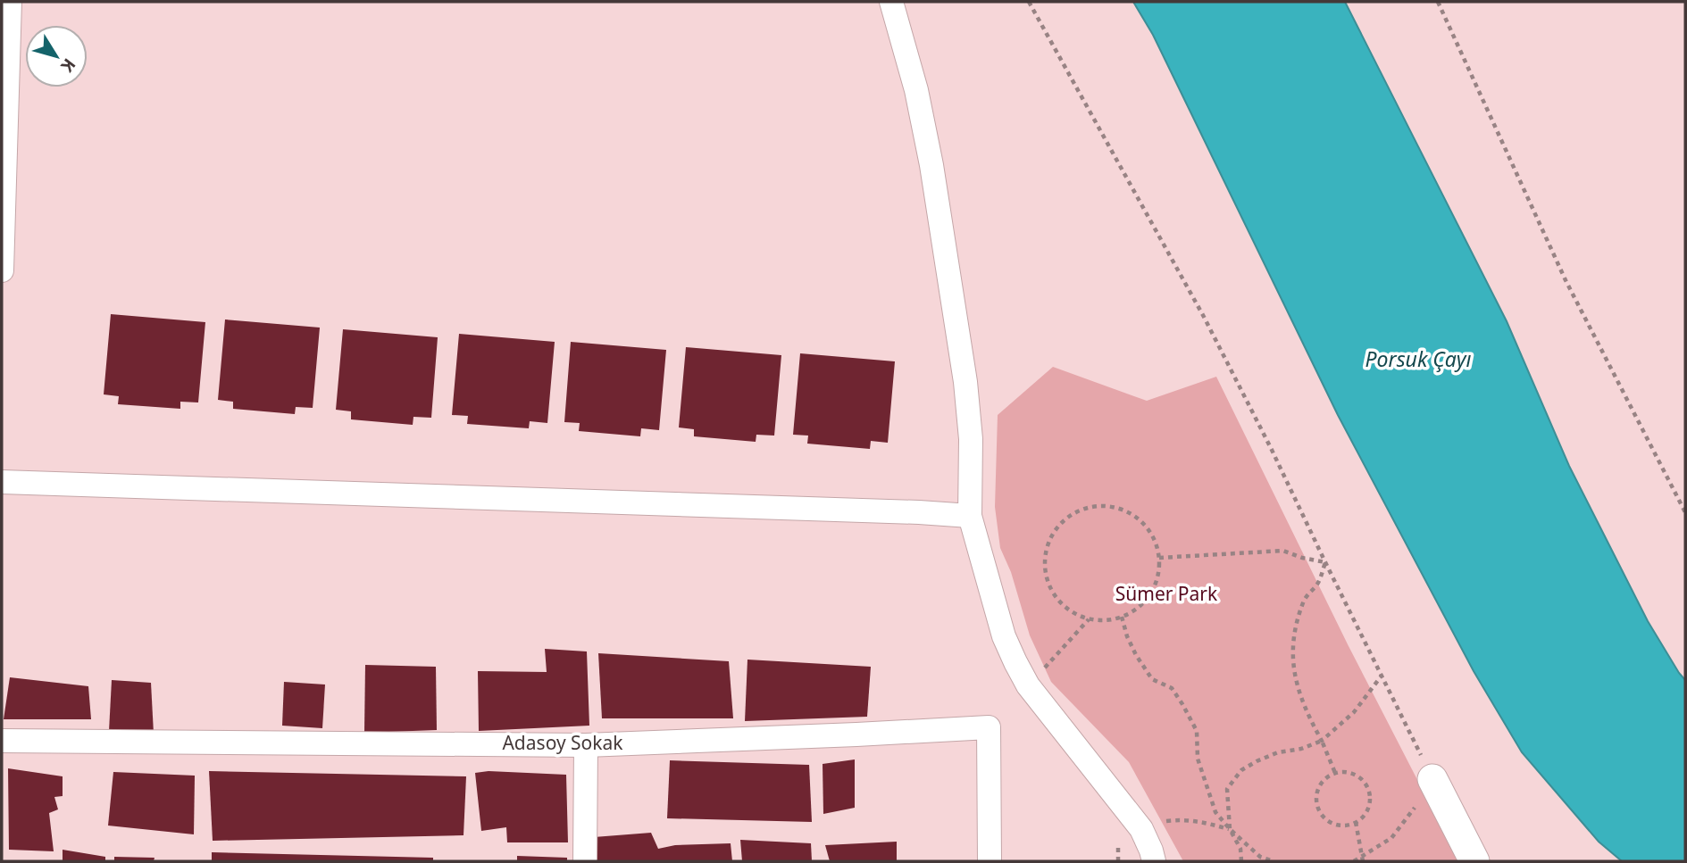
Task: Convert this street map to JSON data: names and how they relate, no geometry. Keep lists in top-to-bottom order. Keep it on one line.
{"streets":{"street":["Adasoy Sokak"]},"water":["Porsuk Çayı"],"parks":["Sümer Park"],"north":"bottom right"}
